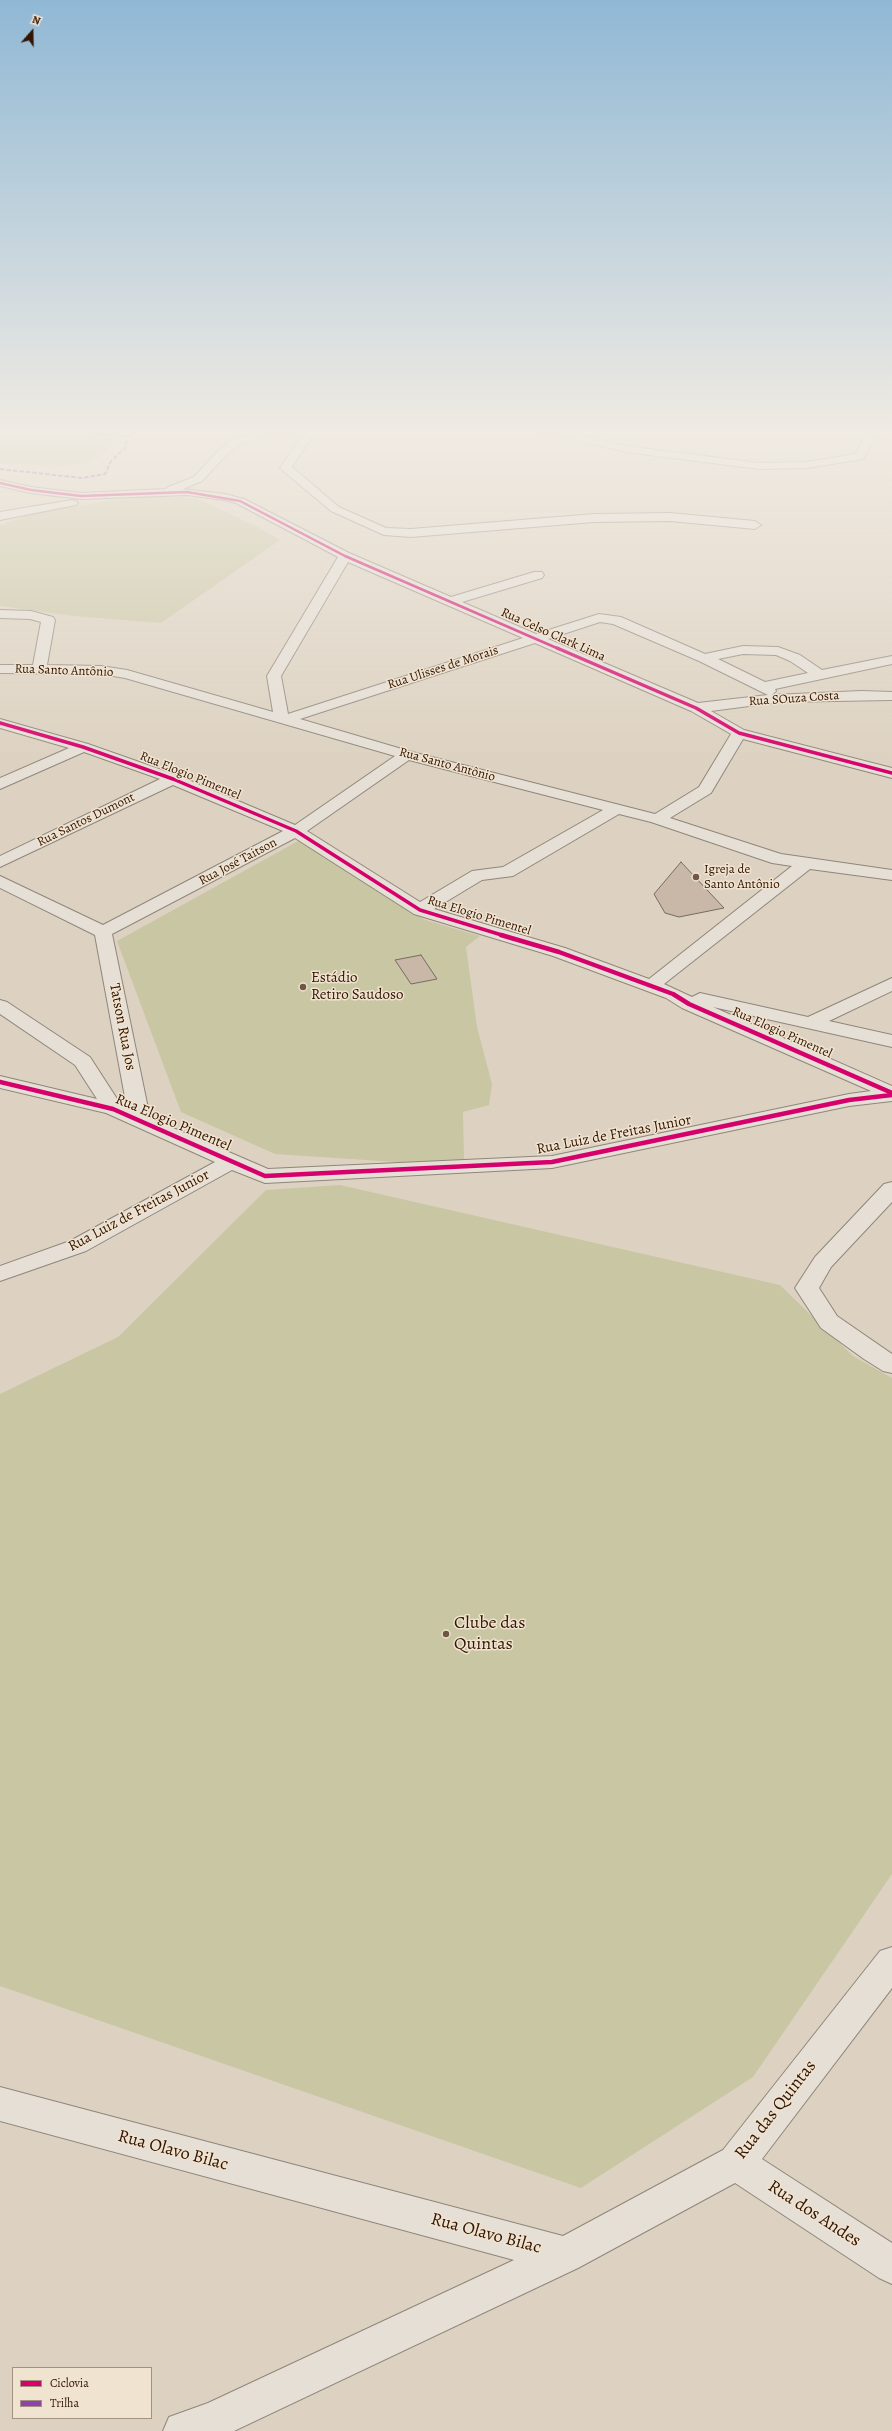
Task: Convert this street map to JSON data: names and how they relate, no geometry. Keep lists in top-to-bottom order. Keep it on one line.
{"streets":{"street":["Rua Celso Clark Lima","Rua Ulisses de Morais","Rua Santo Antônio","Rua SOuza Costa","Rua Elogio Pimentel","Rua Santos Dumont","Rua José Taitson","Tatson Rua Jos","Rua Luiz de Freitas Junior","Rua das Quintas","Rua Olavo Bilac","Rua dos Andes"]},"crossings":[["Rua Celso Clark Lima","Rua Ulisses de Morais"],["Rua Celso Clark Lima","Rua SOuza Costa"],["Rua Ulisses de Morais","Rua Santo Antônio"],["Rua Santo Antônio","Rua José Taitson"],["Rua Elogio Pimentel","Rua Santos Dumont"],["Rua Elogio Pimentel","Rua José Taitson"],["Rua Elogio Pimentel","Tatson Rua Jos"],["Rua Elogio Pimentel","Rua Luiz de Freitas Junior"],["Rua José Taitson","Tatson Rua Jos"],["Rua das Quintas","Rua Olavo Bilac"],["Rua das Quintas","Rua dos Andes"]],"places":["Igreja de Santo Antônio","Estádio Retiro Saudoso","Clube das Quintas"],"legend":["Ciclovia","Trilha"],"north":"top"}
